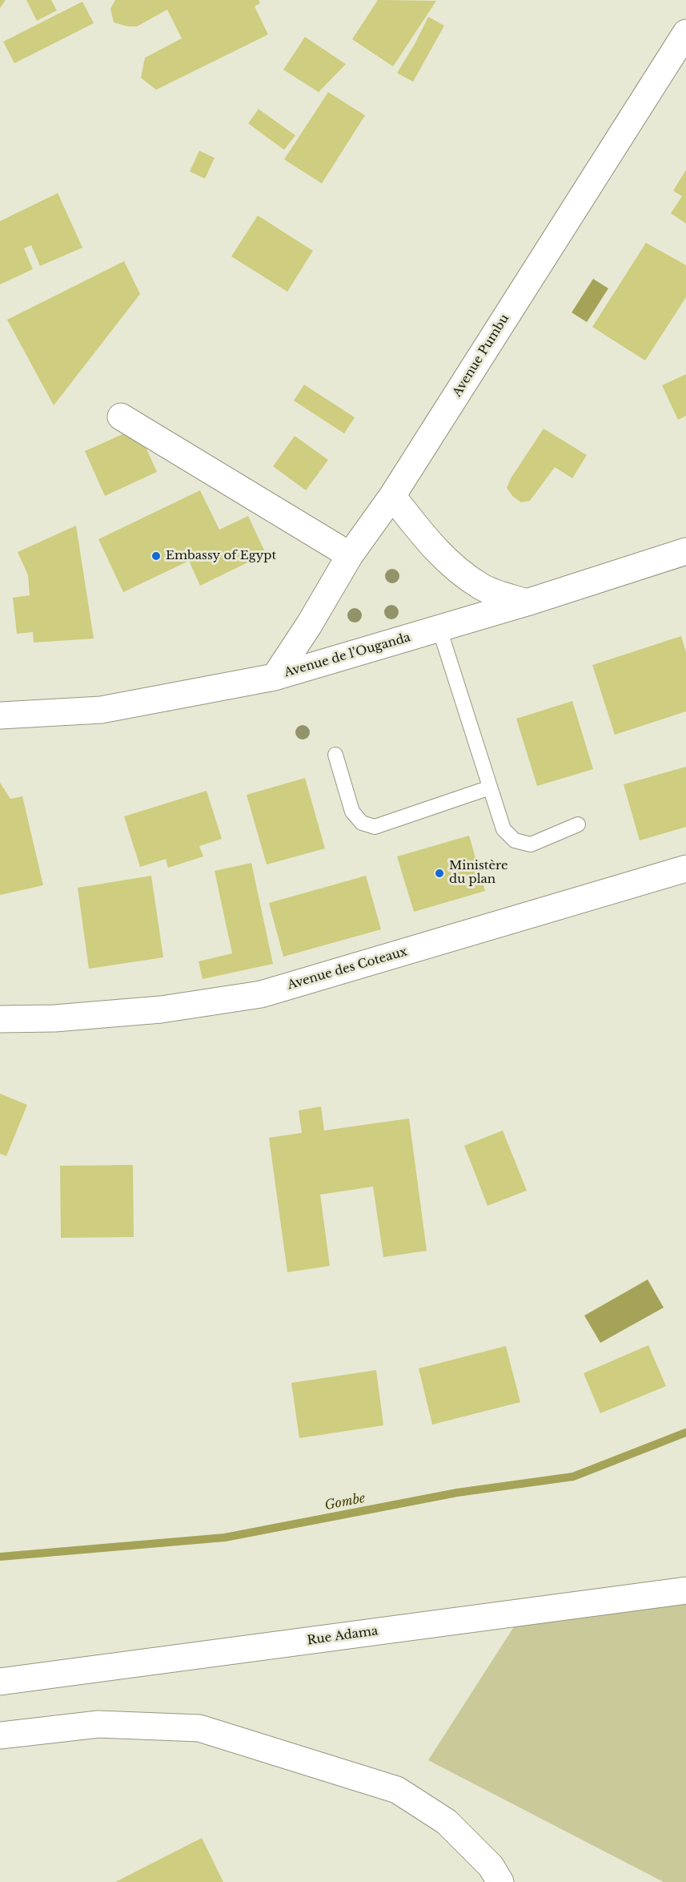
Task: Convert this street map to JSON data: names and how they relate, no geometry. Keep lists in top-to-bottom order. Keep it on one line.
{"streets":{"street":["Avenue Pumbu","Avenue de l’Ouganda","Avenue des Coteaux","Rue Adama"]},"crossings":[["Avenue Pumbu","Avenue de l’Ouganda"]],"water":["Gombe"],"places":["Embassy of Egypt","Ministère du plan"]}
